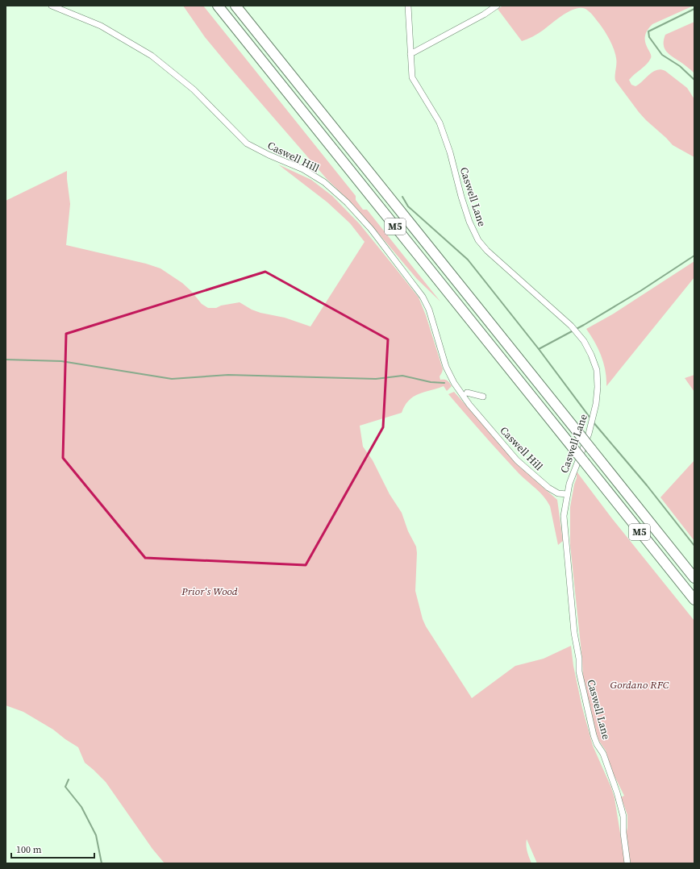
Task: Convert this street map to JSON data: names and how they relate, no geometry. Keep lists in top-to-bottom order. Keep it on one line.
{"streets":{"highway":["M5"],"street":["Caswell Hill","Caswell Lane"]},"crossings":[["Caswell Hill","Caswell Lane"]],"parks":["Prior's Wood","Gordano RFC"],"scale_bar":"100 m"}
